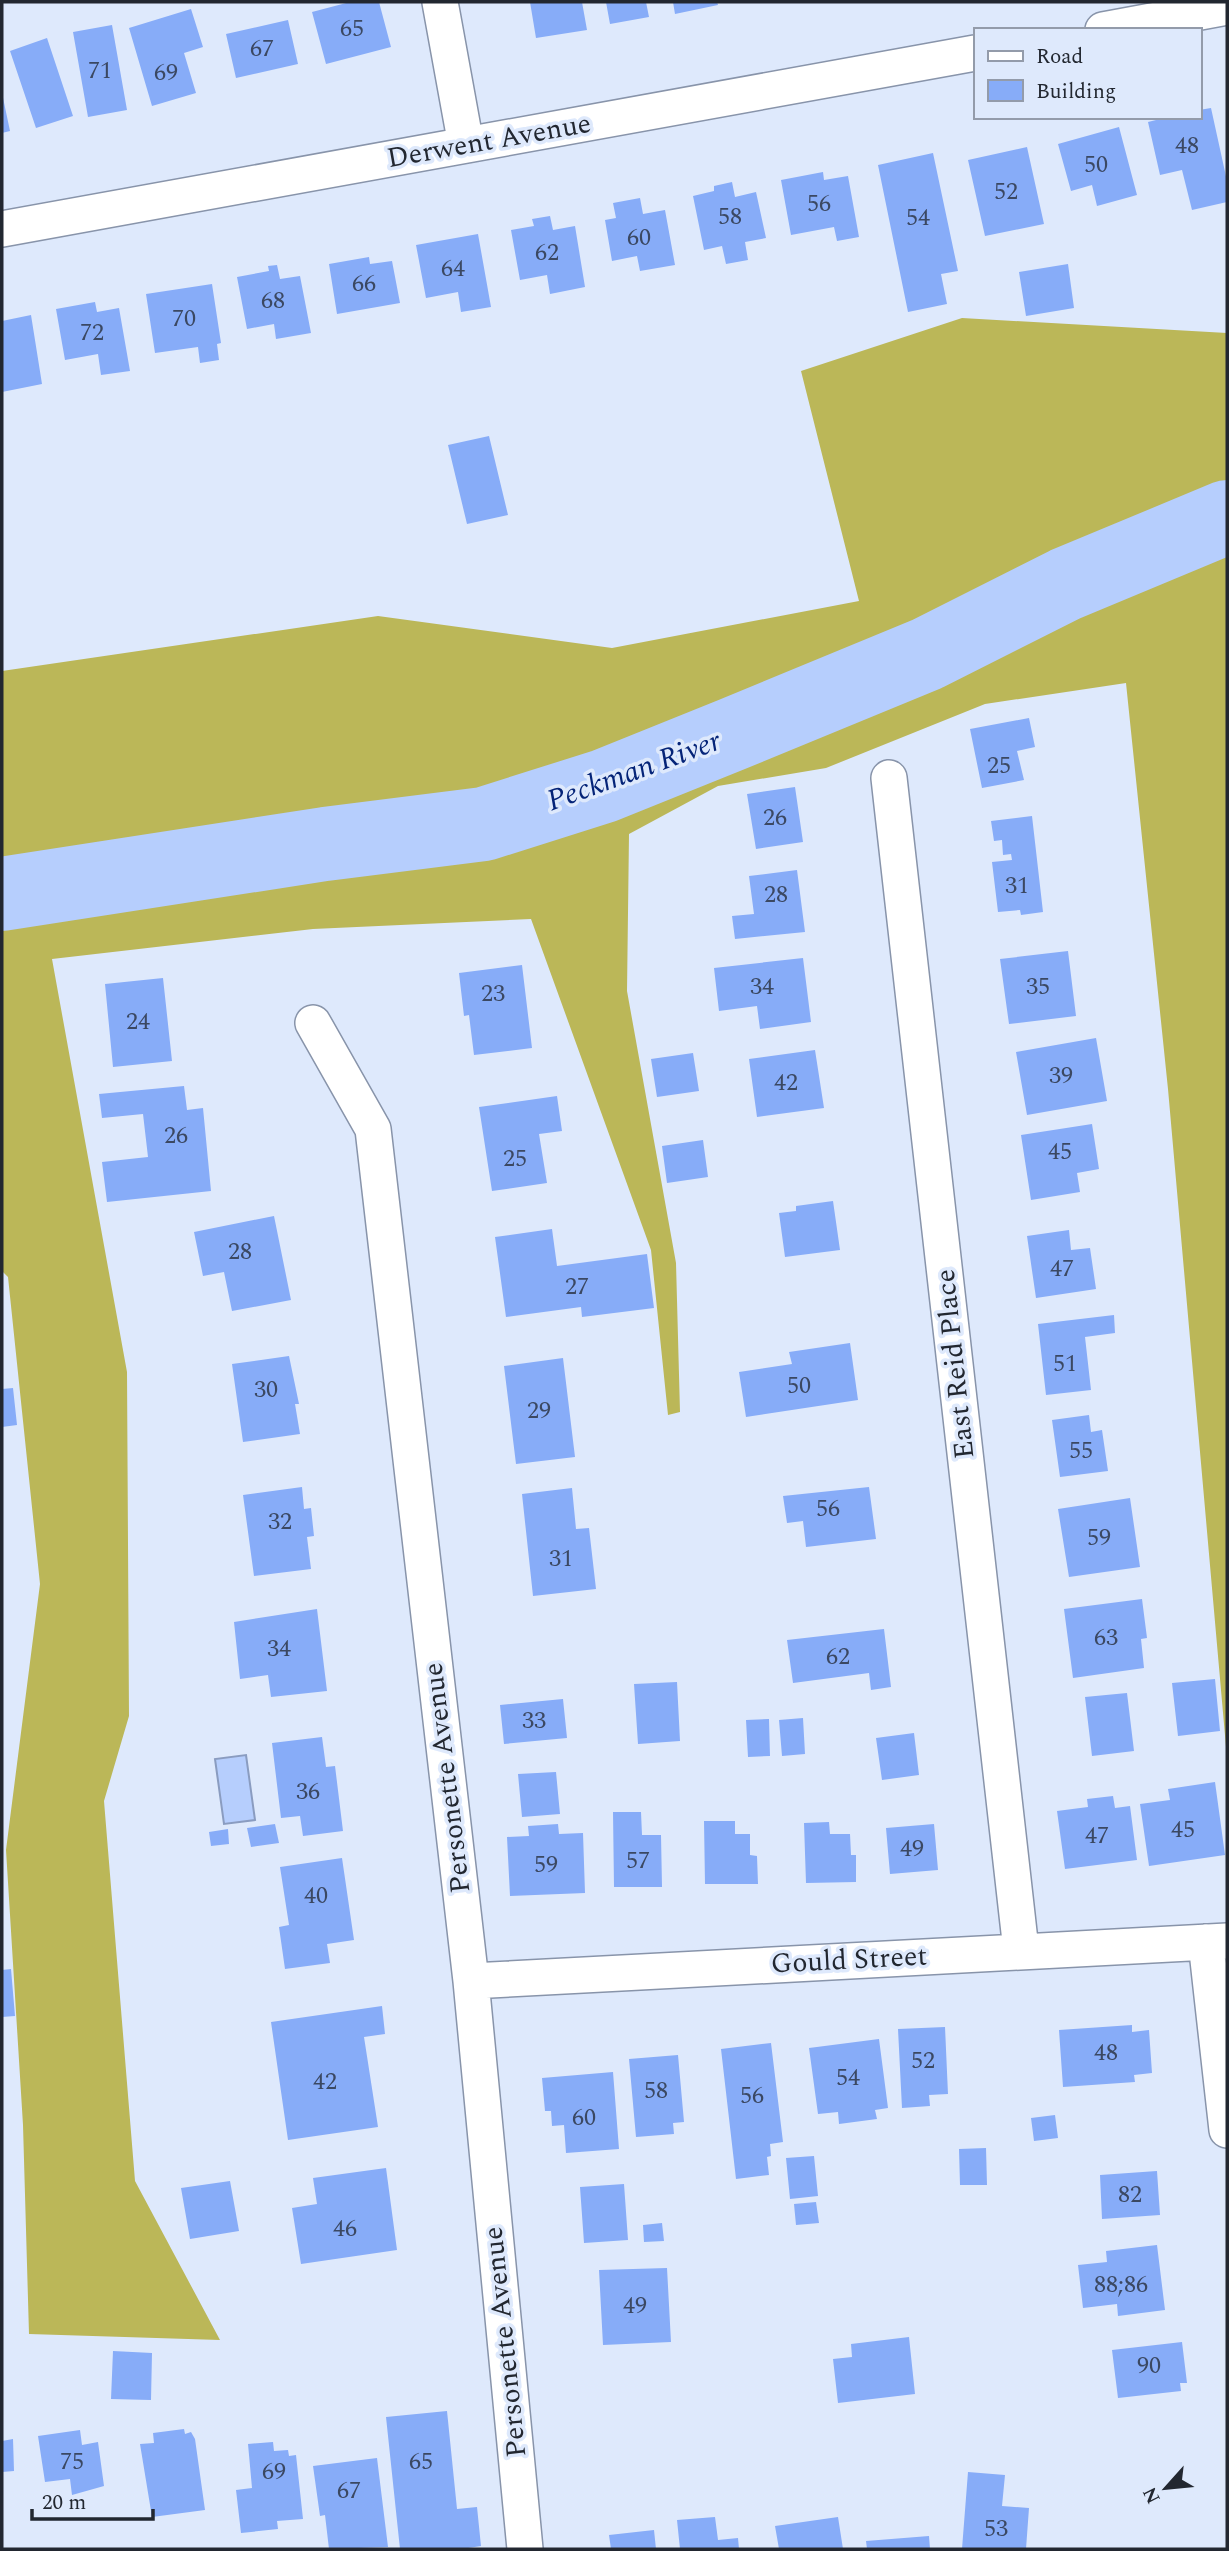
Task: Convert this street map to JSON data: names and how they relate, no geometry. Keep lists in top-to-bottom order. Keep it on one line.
{"streets":{"street":["Derwent Avenue","East Reid Place","Personette Avenue","Gould Street"]},"crossings":[["East Reid Place","Gould Street"],["Personette Avenue","Gould Street"]],"water":["Peckman River"],"house_numbers":["65","67","71","69","48","50","52","56","58","54","60","62","64","66","68","70","72","25","26","31","28","34","35","23","24","39","42","26","45","25","28","47","27","51","50","30","29","55","56","32","59","31","63","34","62","33","36","45","47","49","57","59","40","48","52","54","42","58","56","60","82","46","88;86","49","90","75","65","69","67","53"],"legend":["Road","Building"],"scale_bar":"20 m","north":"bottom left"}
